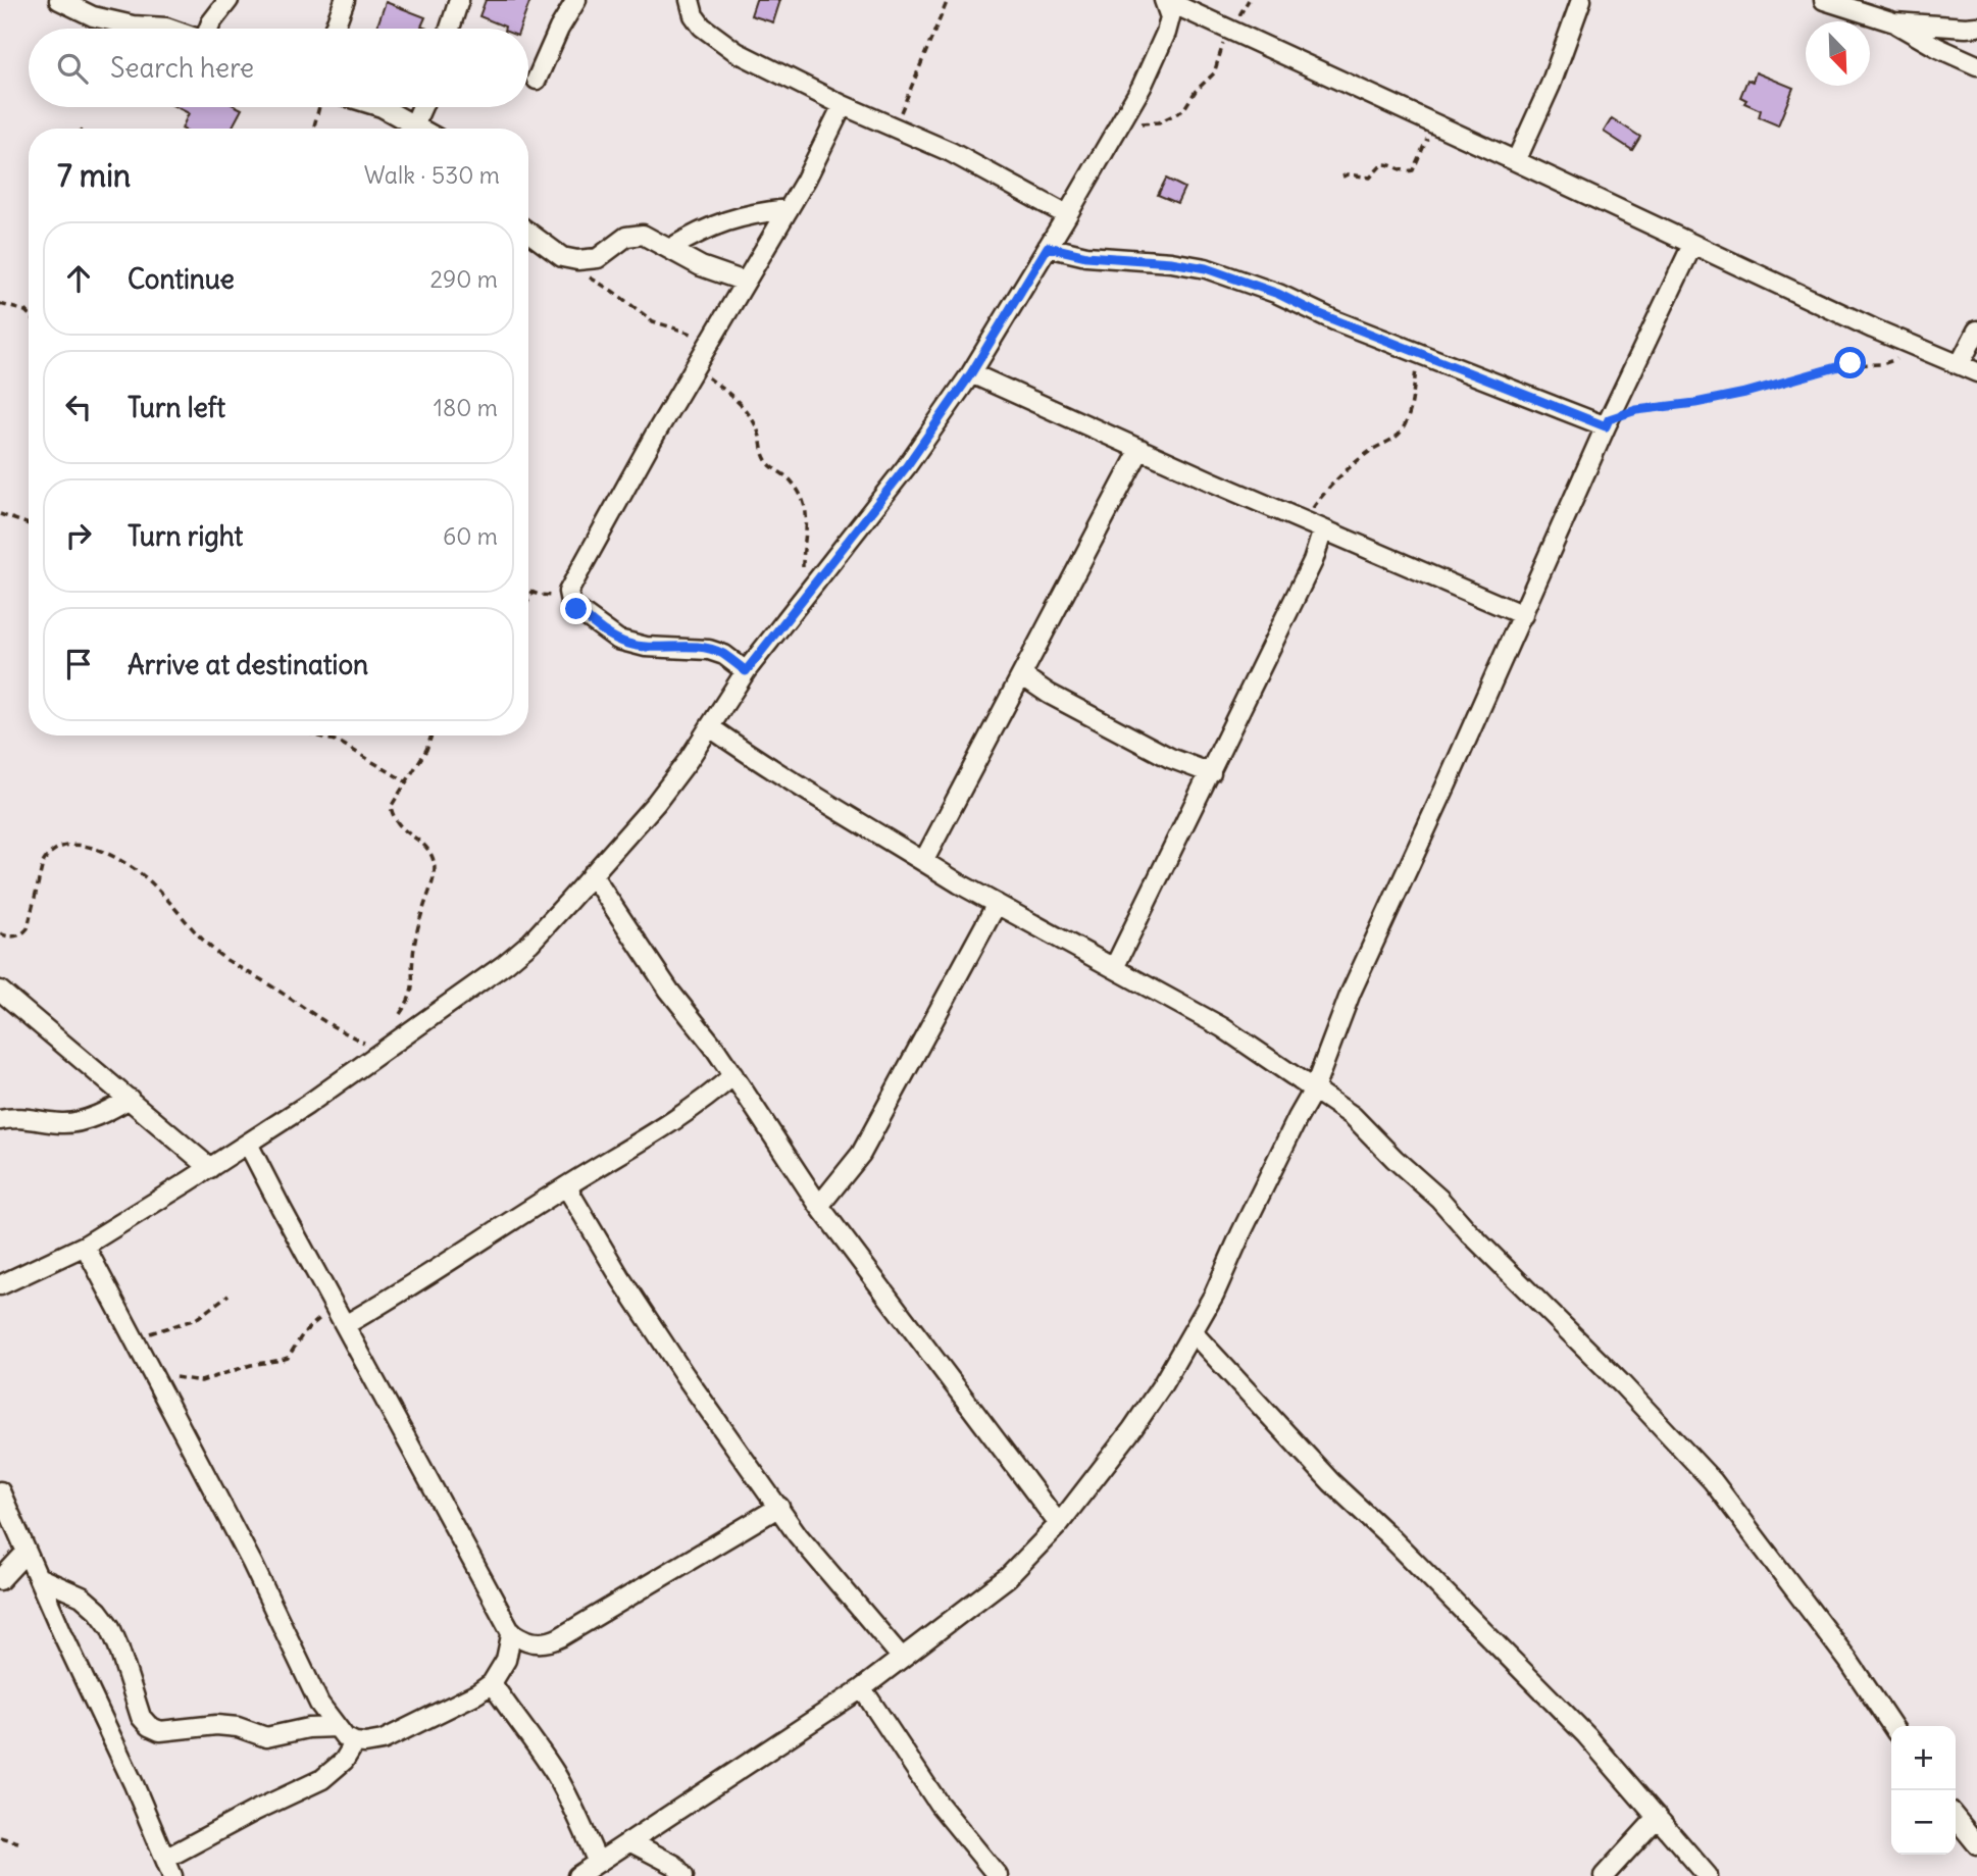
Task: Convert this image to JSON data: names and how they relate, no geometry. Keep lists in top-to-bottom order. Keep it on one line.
{"north":"bottom right","page":{"search":"Search here","heading":["7 min","Walk · 530 m"],"list":[["Continue","290 m"],["Turn left","180 m"],["Turn right","60 m"],"Arrive at destination"],"map_buttons":["+","−"]}}
